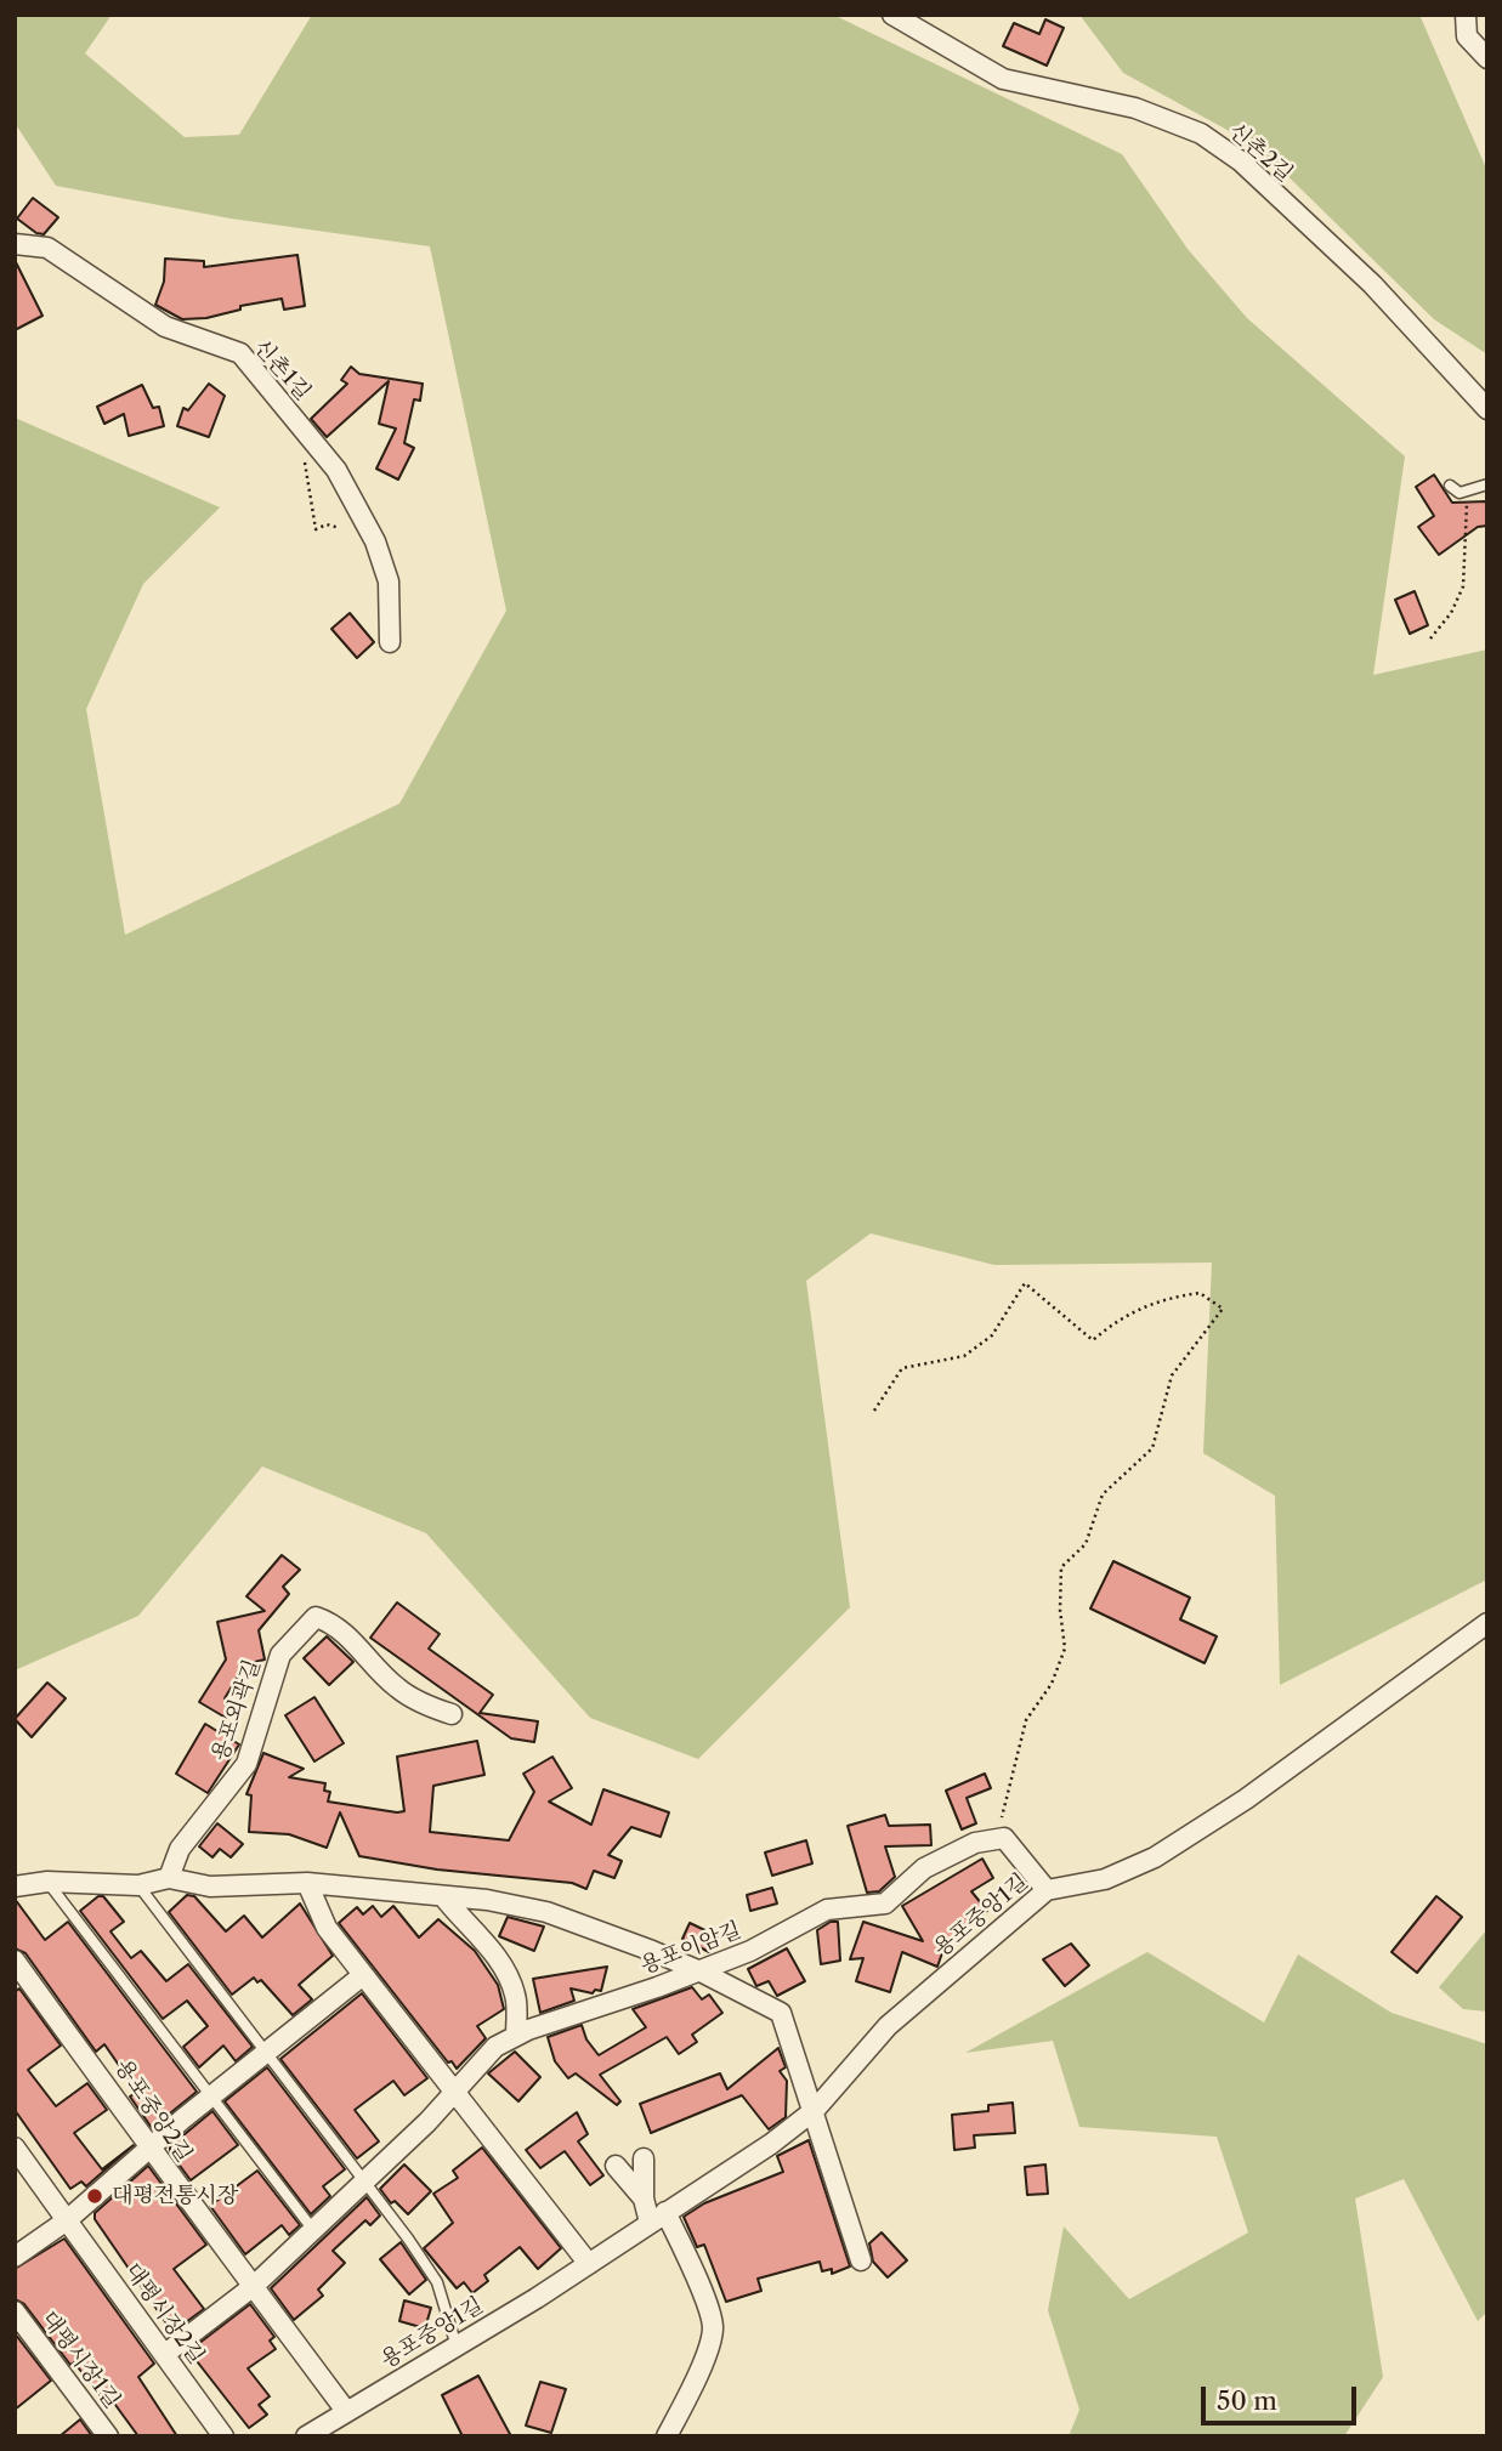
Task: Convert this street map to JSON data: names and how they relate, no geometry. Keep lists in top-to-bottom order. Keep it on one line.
{"streets":{"street":["신촌2길","신촌1길","용포외곽길","용포중앙1길","용포이암길","용포중앙2길","대평시장2길","대평시장1길"]},"crossings":[["용포중앙1길","용포중앙2길"],["용포이암길","용포중앙2길"],["용포이암길","대평시장2길"]],"places":["대평전통시장"],"scale_bar":"50 m"}
